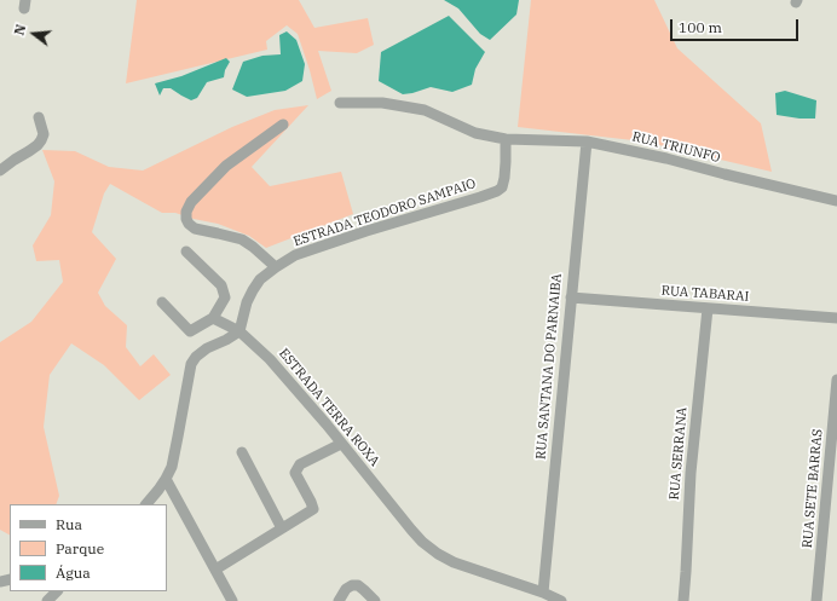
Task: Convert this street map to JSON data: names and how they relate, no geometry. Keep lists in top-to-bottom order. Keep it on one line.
{"streets":{"street":["RUA TRIUNFO","ESTRADA TEODORO SAMPAIO","RUA TABARAI","RUA SANTANA DO PARNAIBA","ESTRADA TERRA ROXA","RUA SERRANA","RUA SETE BARRAS"]},"crossings":[["RUA TRIUNFO","ESTRADA TEODORO SAMPAIO"],["RUA TRIUNFO","RUA SANTANA DO PARNAIBA"],["ESTRADA TEODORO SAMPAIO","ESTRADA TERRA ROXA"],["RUA TABARAI","RUA SANTANA DO PARNAIBA"],["RUA TABARAI","RUA SERRANA"],["RUA SANTANA DO PARNAIBA","ESTRADA TERRA ROXA"]],"legend":["Rua","Parque","Água"],"scale_bar":"100 m","north":"left"}
